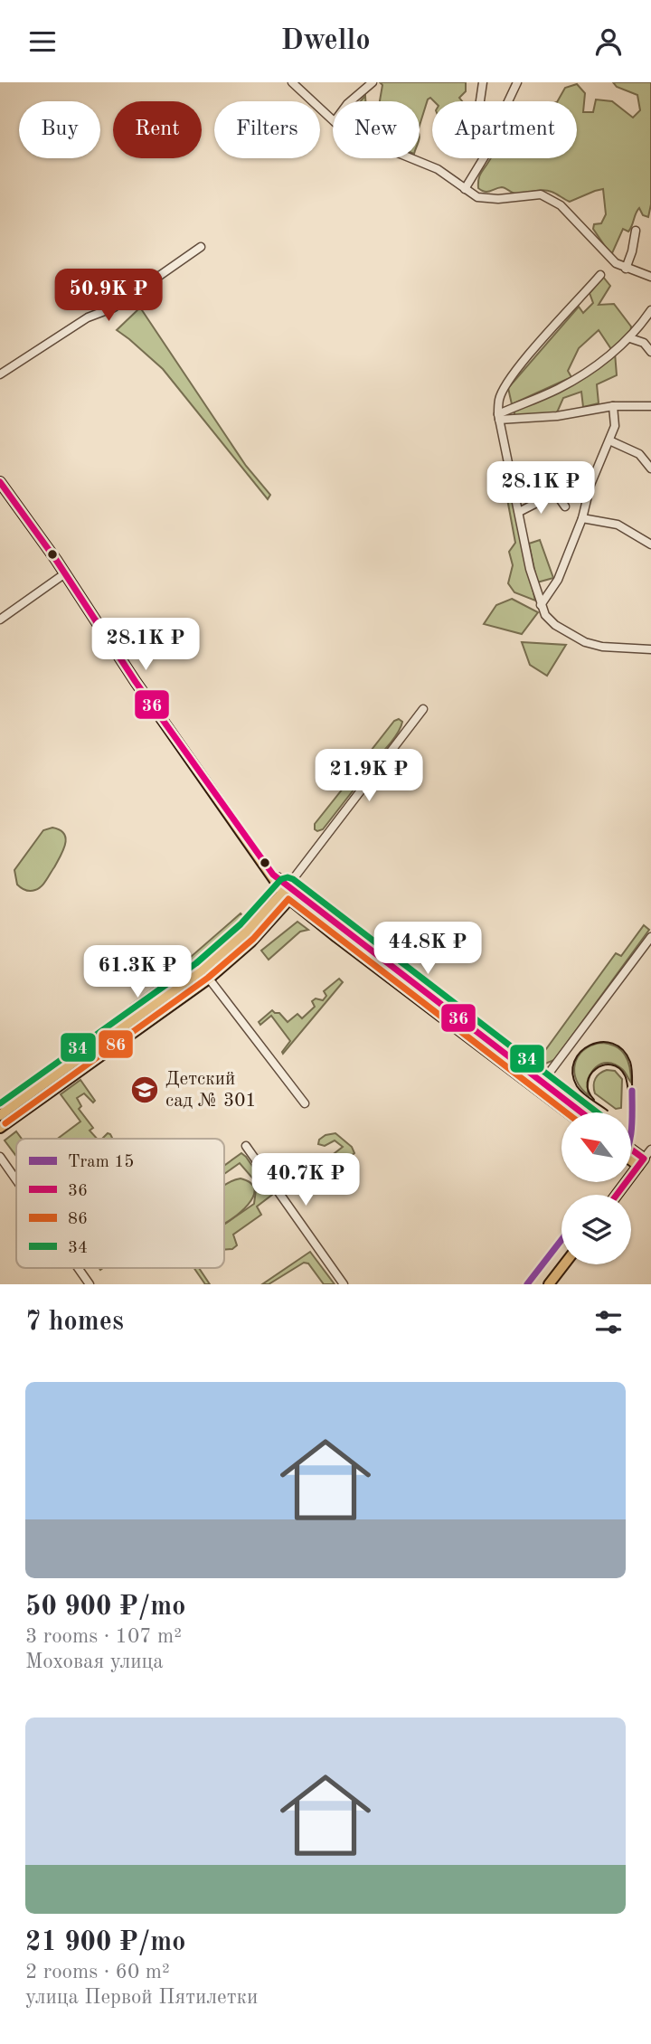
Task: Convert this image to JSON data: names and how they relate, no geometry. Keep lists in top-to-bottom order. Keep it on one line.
{"places":{"school or university":["Детский сад № 301"]},"lines":["transit line 36","transit line 34","transit line 86","tram line 15"],"legend":["Tram 15","36","86","34"],"north":"top left","page":{"header":"Dwello","chip":["Buy","Rent","Filters","New","Apartment"],"price":["50.9K ₽","28.1K ₽","28.1K ₽","21.9K ₽","44.8K ₽","61.3K ₽","40.7K ₽"],"heading":"7 homes","list":[{"name":"50 900 ₽/mo","note":"3 rooms · 107 m² · Моховая улица"},{"name":"21 900 ₽/mo","note":"2 rooms · 60 m² · улица Первой Пятилетки"}]}}
